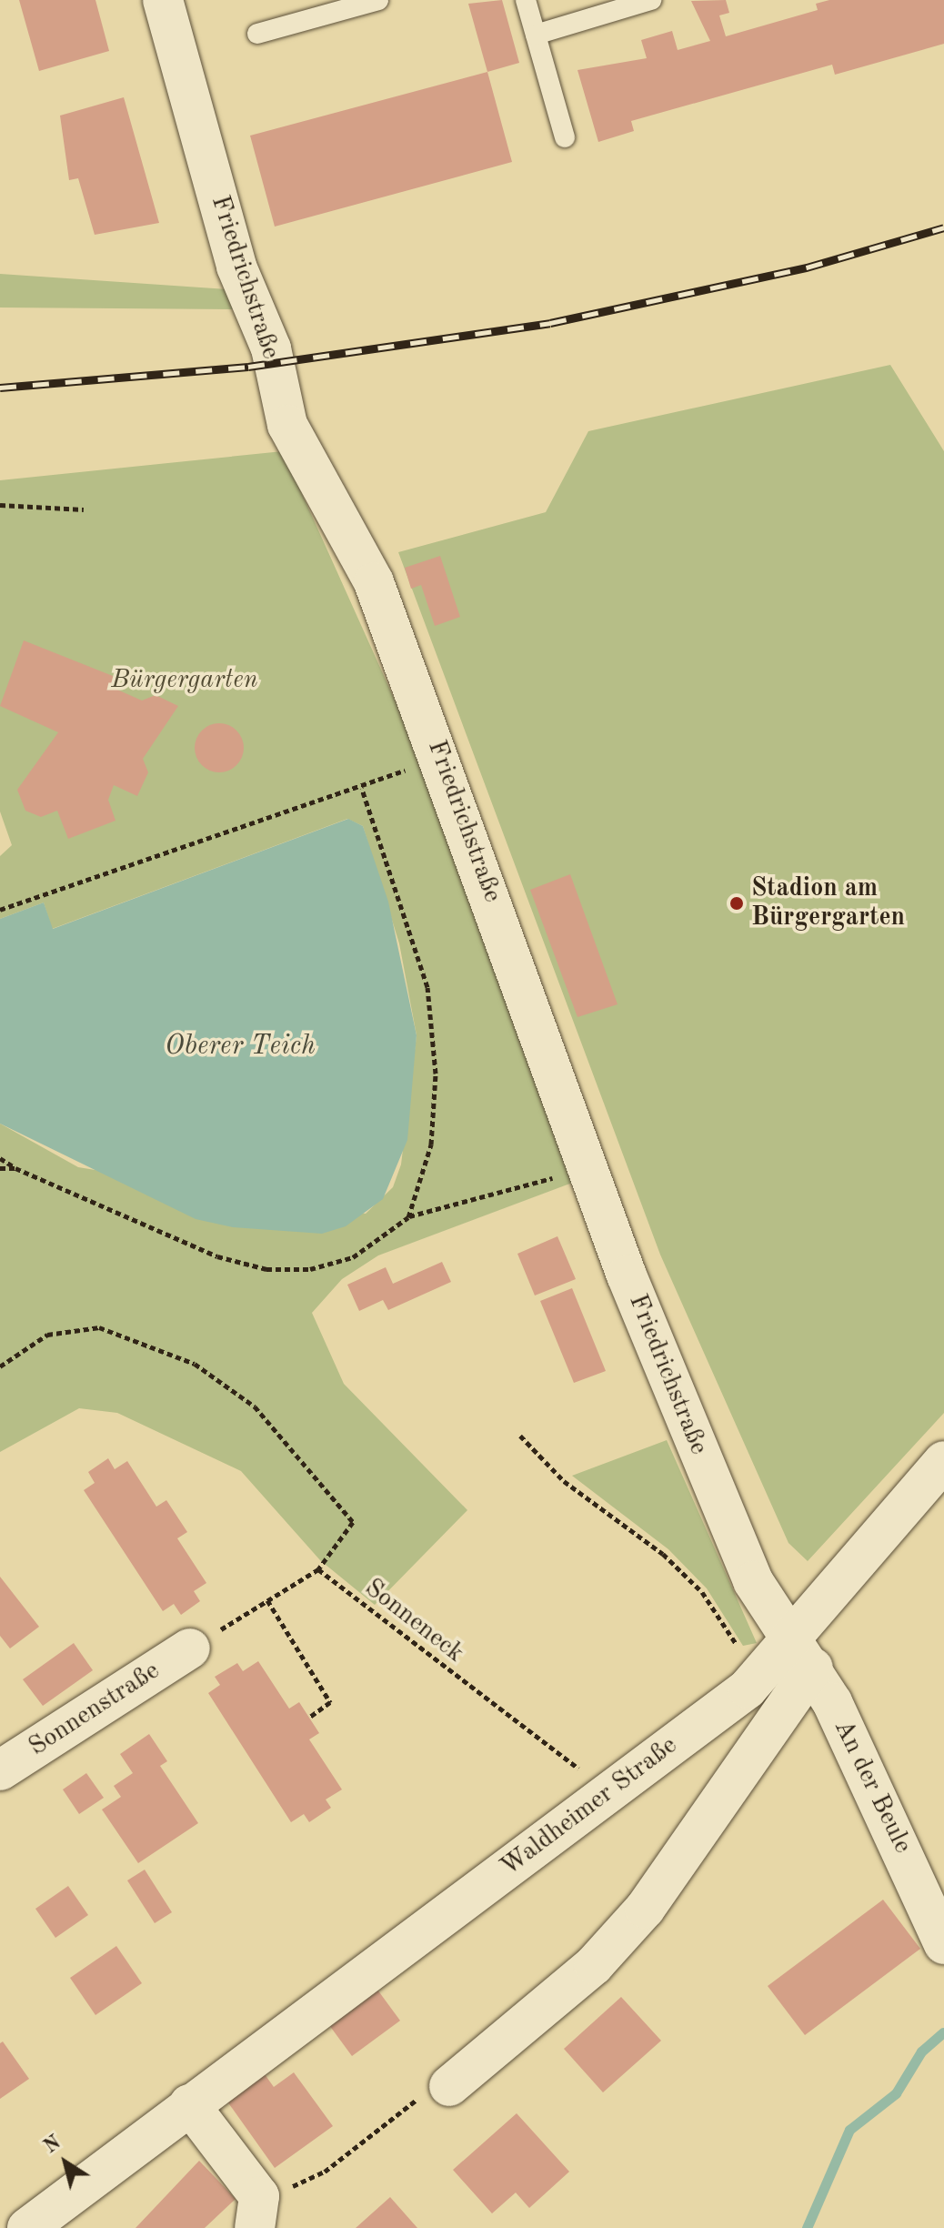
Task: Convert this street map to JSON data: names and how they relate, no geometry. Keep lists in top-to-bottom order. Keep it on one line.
{"streets":{"street":["Friedrichstraße","Sonnenstraße","An der Beule","Waldheimer Straße"],"path":["Sonneneck"]},"crossings":[["Friedrichstraße","An der Beule"],["Friedrichstraße","Waldheimer Straße"],["Sonneneck","Waldheimer Straße"],["An der Beule","Waldheimer Straße"]],"water":["Oberer Teich"],"parks":["Bürgergarten"],"places":["Stadion am Bürgergarten"],"north":"top left"}
